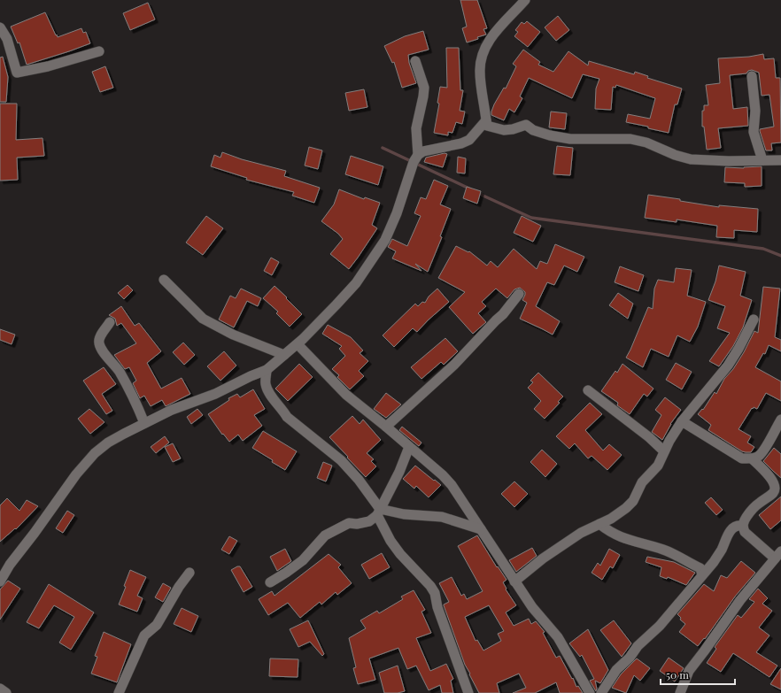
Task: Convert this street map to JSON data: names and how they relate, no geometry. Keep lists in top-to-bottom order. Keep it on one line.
{"scale_bar":"50 m"}
